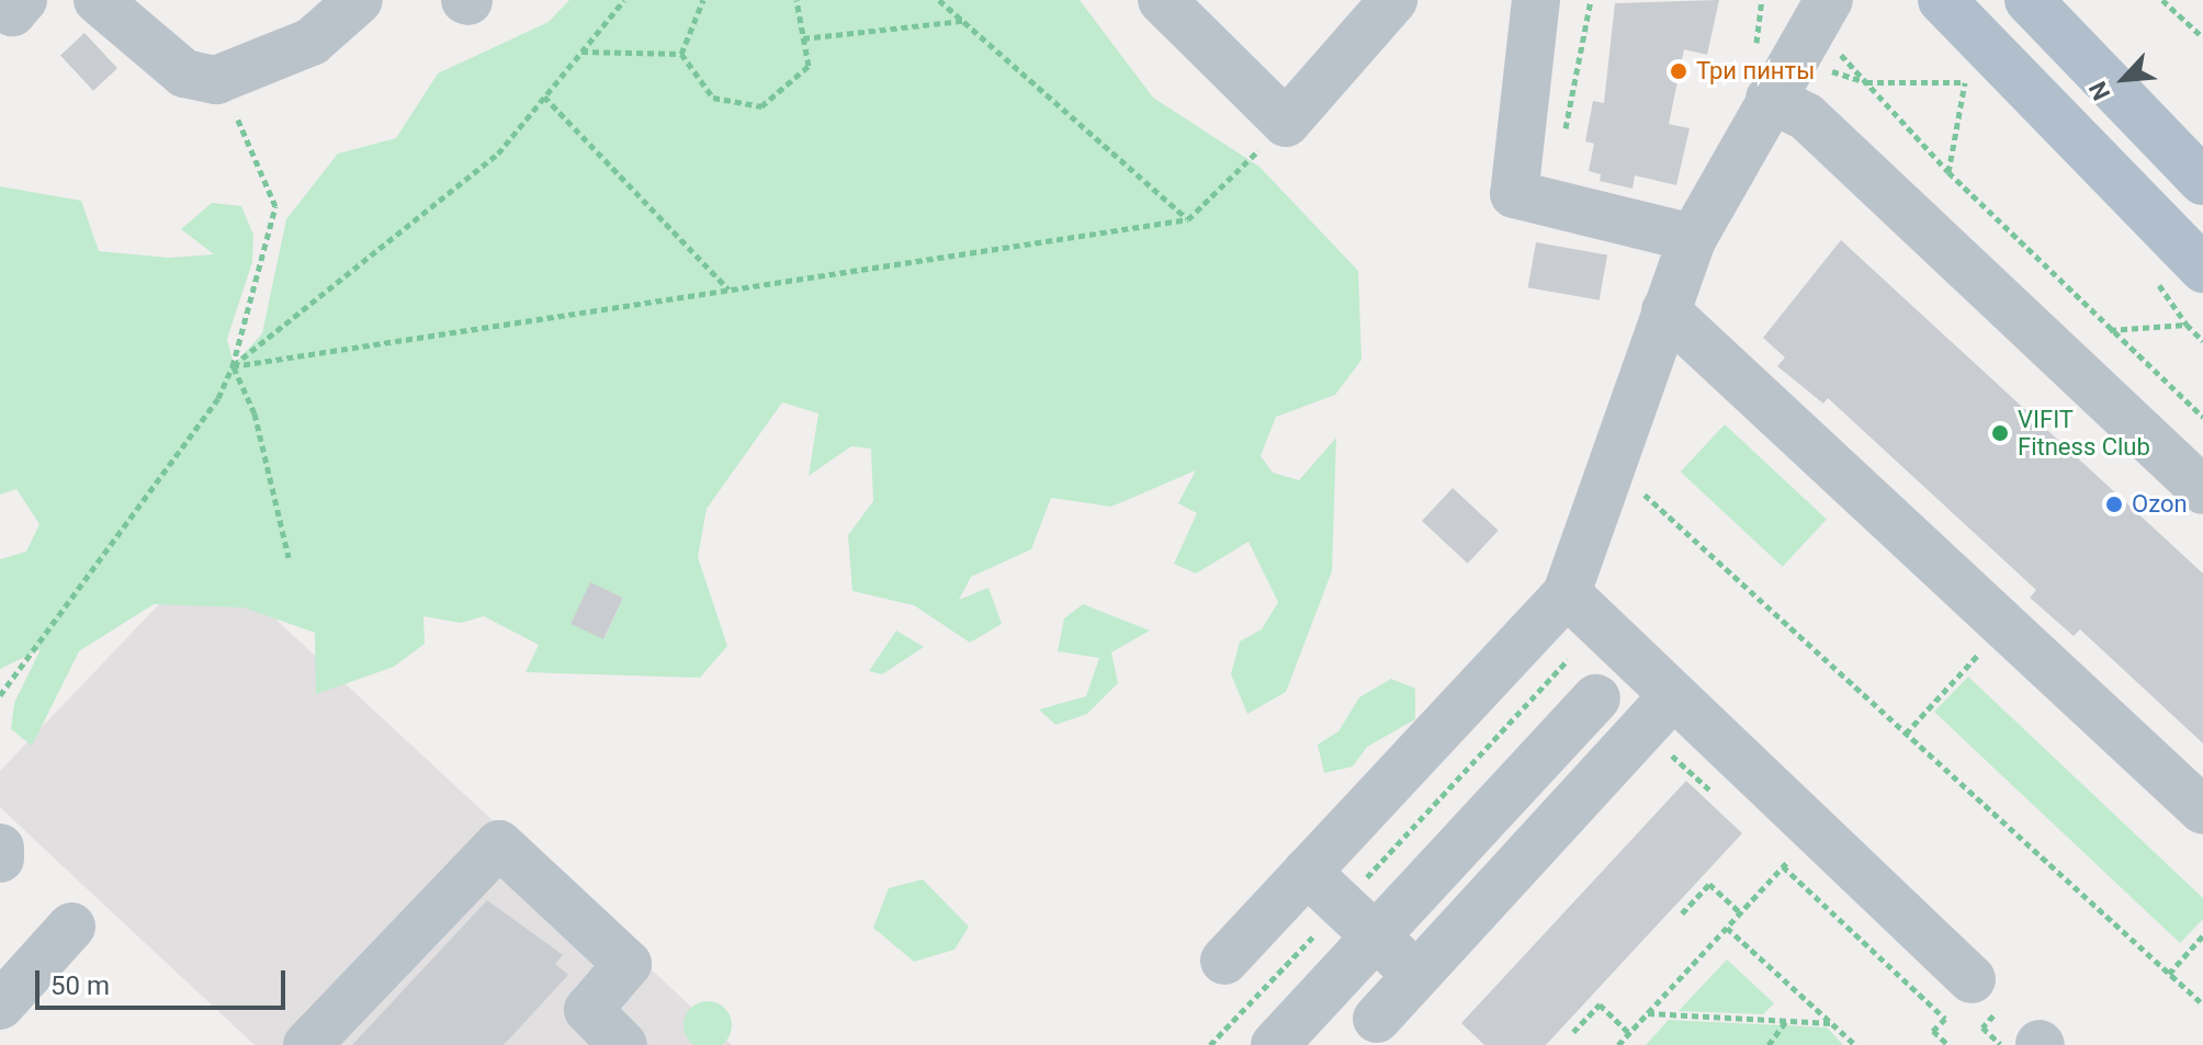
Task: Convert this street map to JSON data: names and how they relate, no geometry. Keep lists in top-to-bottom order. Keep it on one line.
{"places":["Три пинты","VIFIT Fitness Club","Ozon"],"scale_bar":"50 m","north":"bottom left"}
